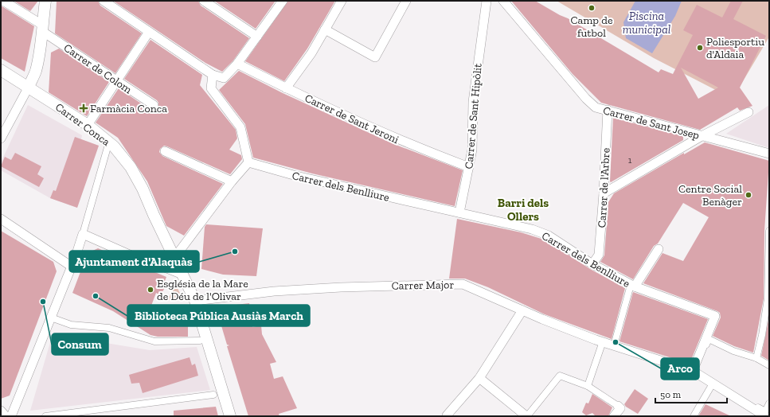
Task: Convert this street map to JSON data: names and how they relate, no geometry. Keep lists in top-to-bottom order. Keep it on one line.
{"streets":{"street":["Carrer de Colom","Carrer de Sant Hipòlit","Carrer de Sant Jeroni","Carrer de Sant Josep","Carrer Conca","Carrer dels Benlliure","Carrer de l'Arbre","Carrer Major"]},"crossings":[["Carrer de Sant Hipòlit","Carrer de Sant Jeroni"],["Carrer de Sant Hipòlit","Carrer dels Benlliure"],["Carrer de Sant Josep","Carrer de l'Arbre"],["Carrer Conca","Carrer Major"],["Carrer dels Benlliure","Carrer de l'Arbre"],["Carrer dels Benlliure","Carrer Major"]],"districts":["Barri dels Ollers"],"water":["Piscina municipal"],"places":{"other":["Camp de futbol","Poliesportiu d'Aldaia","Centre Social Benàger","Ajuntament d'Alaquàs","Església de la Mare de Déu de l'Olivar","Biblioteca Pública Ausiàs March","Consum","Arco"],"health":["Farmàcia Conca"]},"house_numbers":["1"],"scale_bar":"50 m"}
